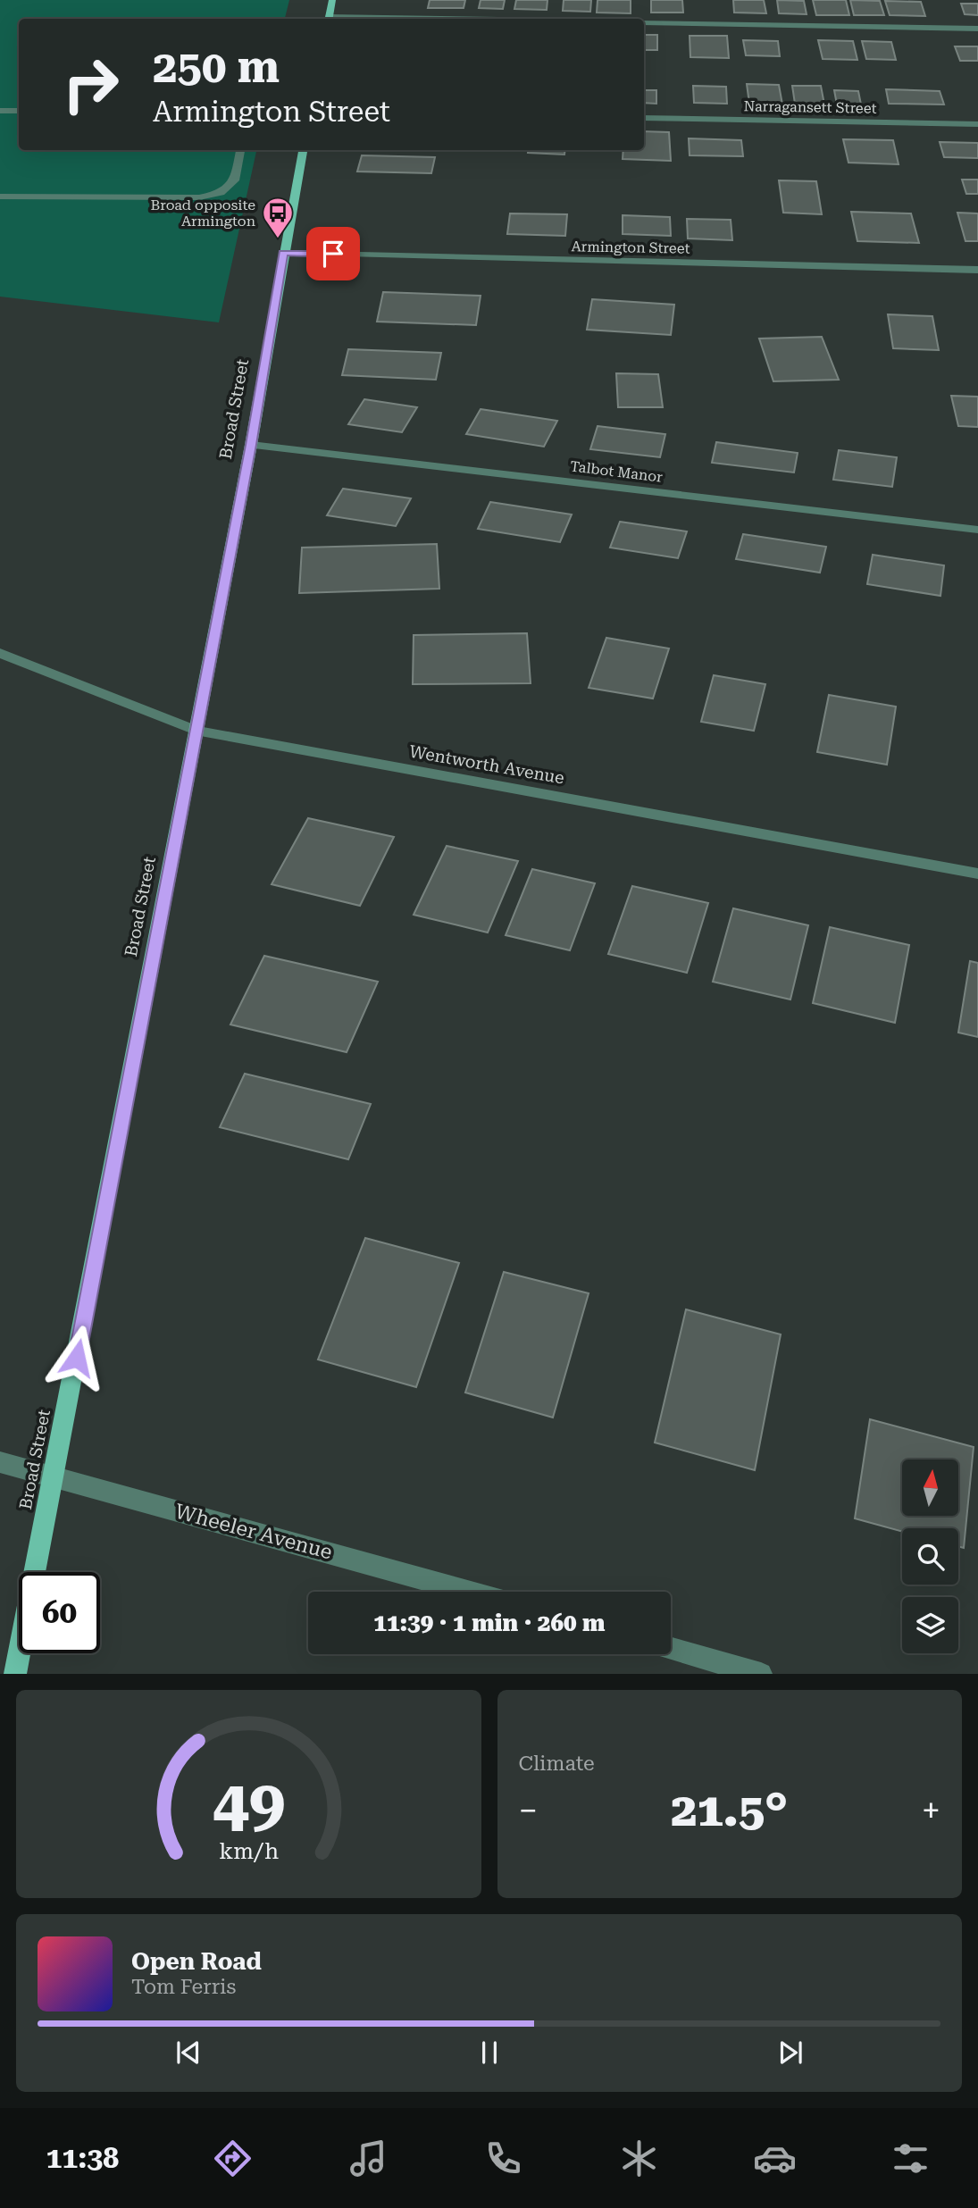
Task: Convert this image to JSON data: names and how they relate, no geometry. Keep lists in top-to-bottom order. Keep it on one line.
{"streets":{"main road":["Broad Street"],"street":["Narragansett Street","Armington Street","Talbot Manor","Wentworth Avenue","Wheeler Avenue"]},"crossings":[["Armington Street","Broad Street"],["Broad Street","Talbot Manor"],["Broad Street","Wentworth Avenue"],["Broad Street","Wheeler Avenue"]],"places":{"bus stop":["Broad opposite Armington"]},"north":"top","page":{"turn":["250 m","Armington Street"],"limit":"60","trip":"11:39 · 1 min · 260 m","tile":"Climate","heat":["−","21.5°","+"],"song":["Open Road","Tom Ferris"],"tabs":"11:38","gauge":["49","km/h"]}}
